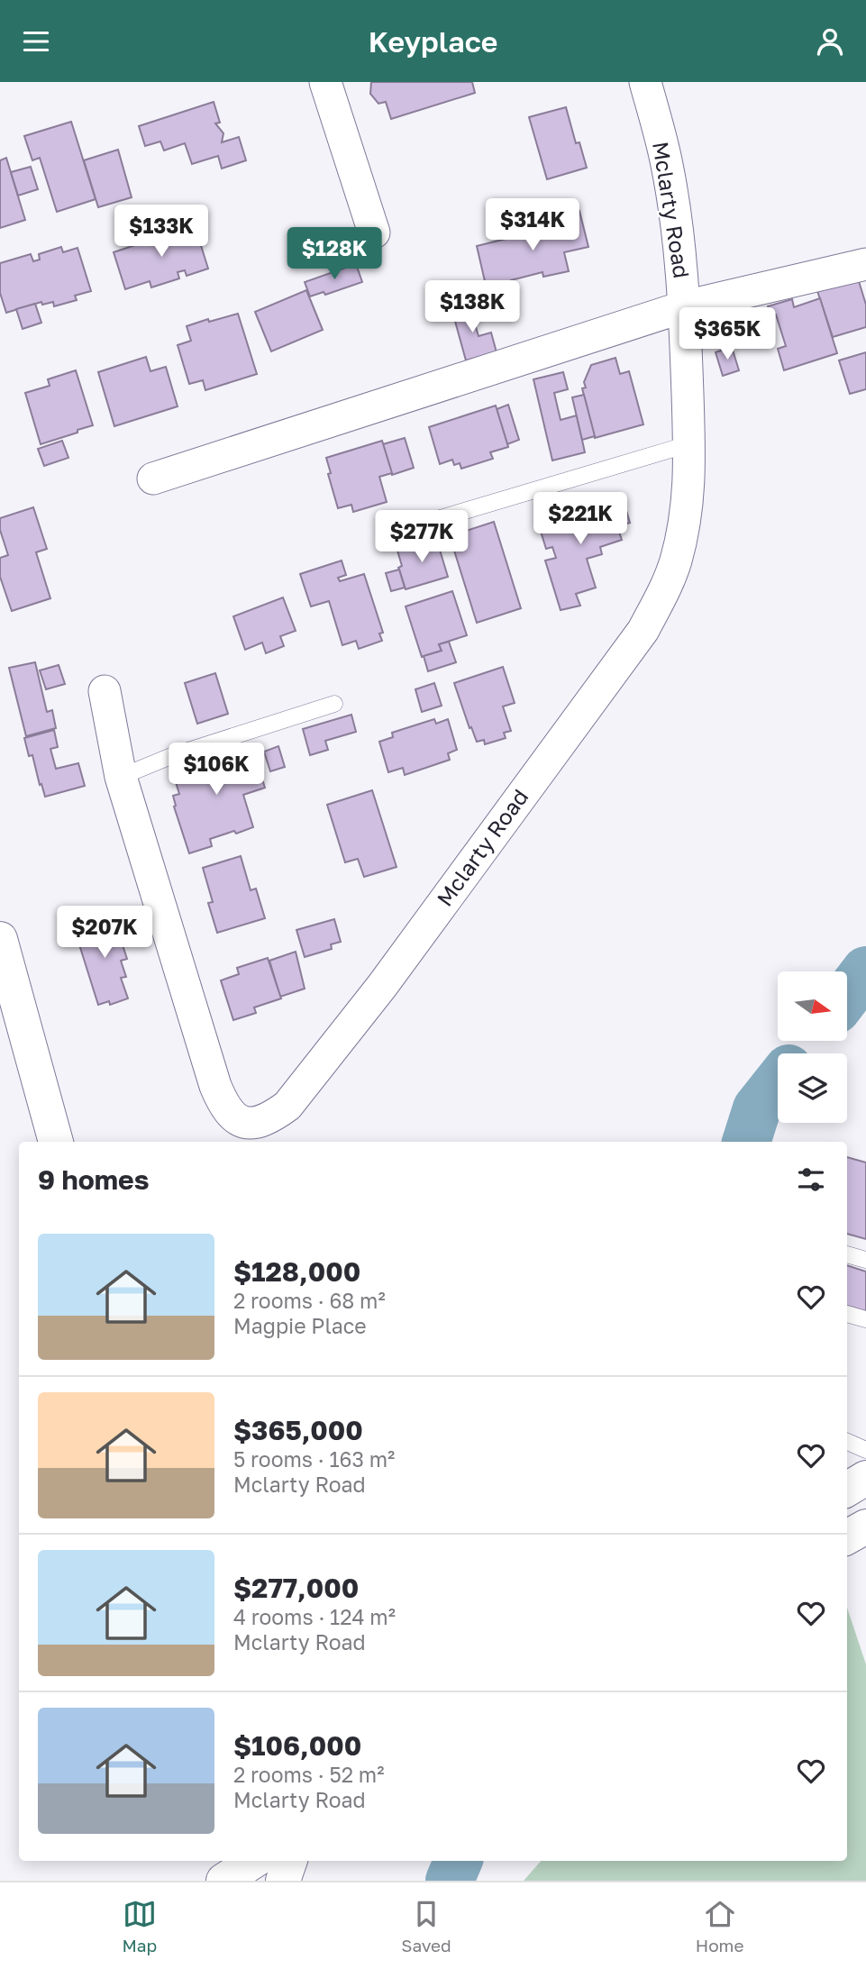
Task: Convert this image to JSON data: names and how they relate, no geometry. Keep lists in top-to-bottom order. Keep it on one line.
{"streets":{"street":["Mclarty Road"]},"north":"right","page":{"header":"Keyplace","price":["$314K","$133K","$128K","$138K","$365K","$221K","$277K","$106K","$207K"],"heading":"9 homes","list":[{"name":"$128,000","note":"2 rooms · 68 m² · Magpie Place"},{"name":"$365,000","note":"5 rooms · 163 m² · Mclarty Road"},{"name":"$277,000","note":"4 rooms · 124 m² · Mclarty Road"},{"name":"$106,000","note":"2 rooms · 52 m² · Mclarty Road"}],"tabs":["Map","Saved","Home"]}}
